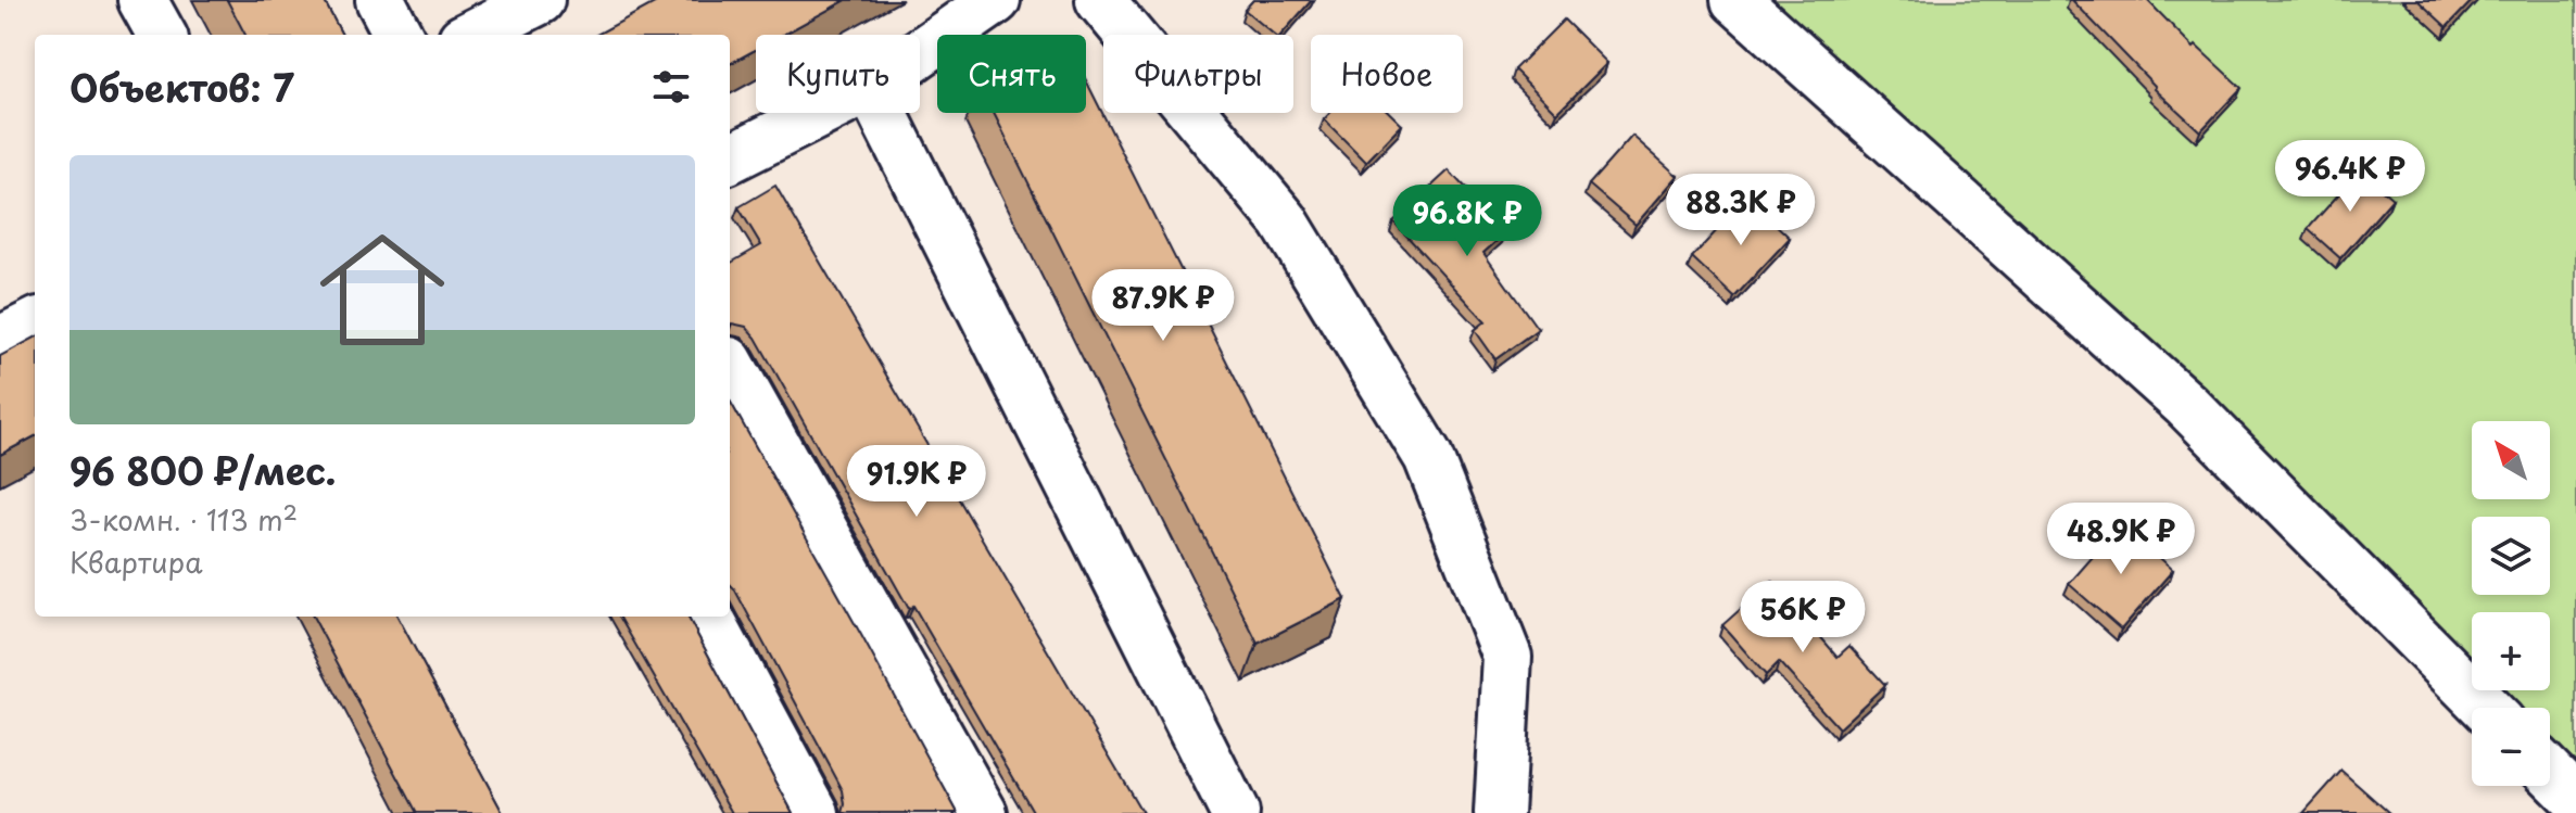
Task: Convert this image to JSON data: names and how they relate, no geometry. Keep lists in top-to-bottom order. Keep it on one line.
{"north":"top left","page":{"chip":["Купить","Снять","Фильтры","Новое"],"heading":"Объектов: 7","list":[{"name":"96 800 ₽/мес.","note":"3-комн. · 113 m² · Квартира"}],"price":["96.4K ₽","88.3K ₽","96.8K ₽","87.9K ₽","91.9K ₽","48.9K ₽","56K ₽"],"map_buttons":["+","−"]}}
